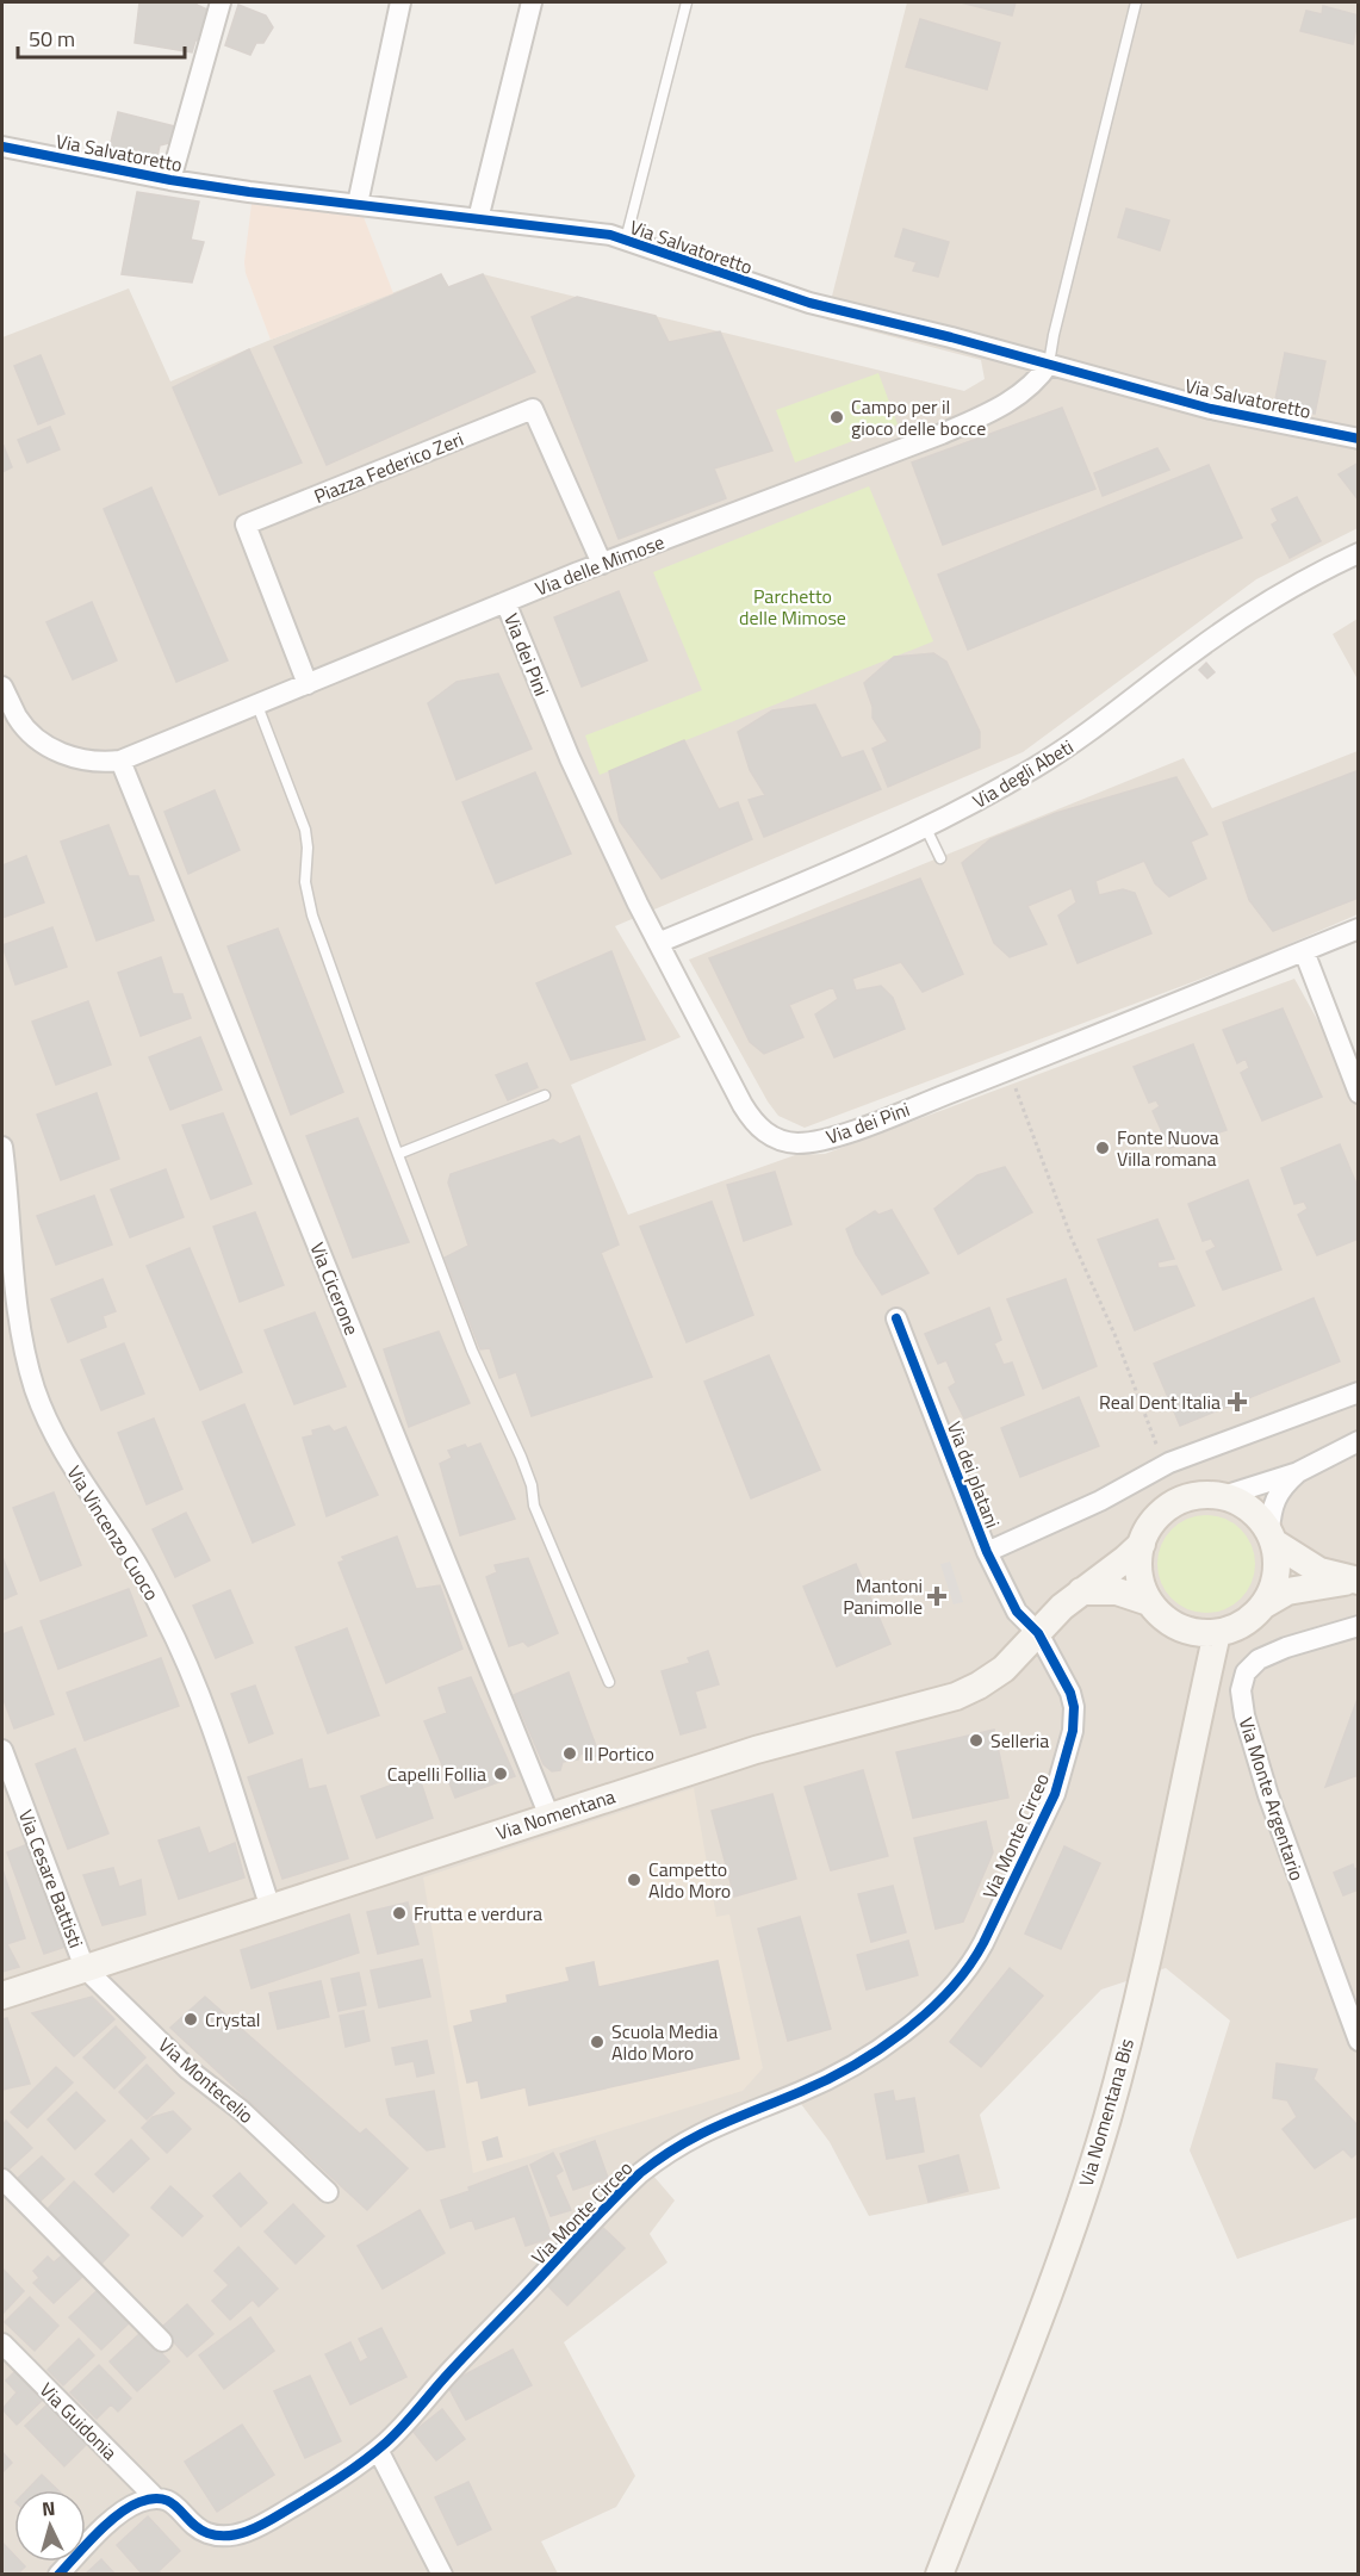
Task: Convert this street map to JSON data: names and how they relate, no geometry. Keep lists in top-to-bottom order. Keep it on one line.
{"streets":{"main road":["Via Nomentana","Via Nomentana Bis"],"street":["Via Salvatoretto","Piazza Federico Zeri","Via delle Mimose","Via dei Pini","Via degli Abeti","Via Cicerone","Via dei platani","Via Vincenzo Cuoco","Via Monte Argentario","Via Monte Circeo","Via Cesare Battisti","Via Montecelio","Via Guidonia"]},"crossings":[["Via Salvatoretto","Via delle Mimose"],["Piazza Federico Zeri","Via delle Mimose"],["Via delle Mimose","Via dei Pini"],["Via delle Mimose","Via Cicerone"],["Via dei Pini","Via degli Abeti"],["Via Cicerone","Via Nomentana"],["Via dei platani","Via Nomentana"],["Via dei platani","Via Monte Circeo"],["Via Vincenzo Cuoco","Via Nomentana"],["Via Nomentana","Via Monte Circeo"],["Via Nomentana","Via Cesare Battisti"],["Via Nomentana","Via Montecelio"],["Via Nomentana","Via Nomentana Bis"],["Via Monte Circeo","Via Guidonia"],["Via Cesare Battisti","Via Montecelio"]],"parks":["Parchetto delle Mimose"],"places":{"other":["Campo per il gioco delle bocce","Fonte Nuova Villa romana","Selleria","Il Portico","Capelli Follia","Campetto Aldo Moro","Frutta e verdura","Crystal","Scuola Media Aldo Moro"],"health":["Real Dent Italia","Mantoni Panimolle"]},"scale_bar":"50 m","north":"top"}
